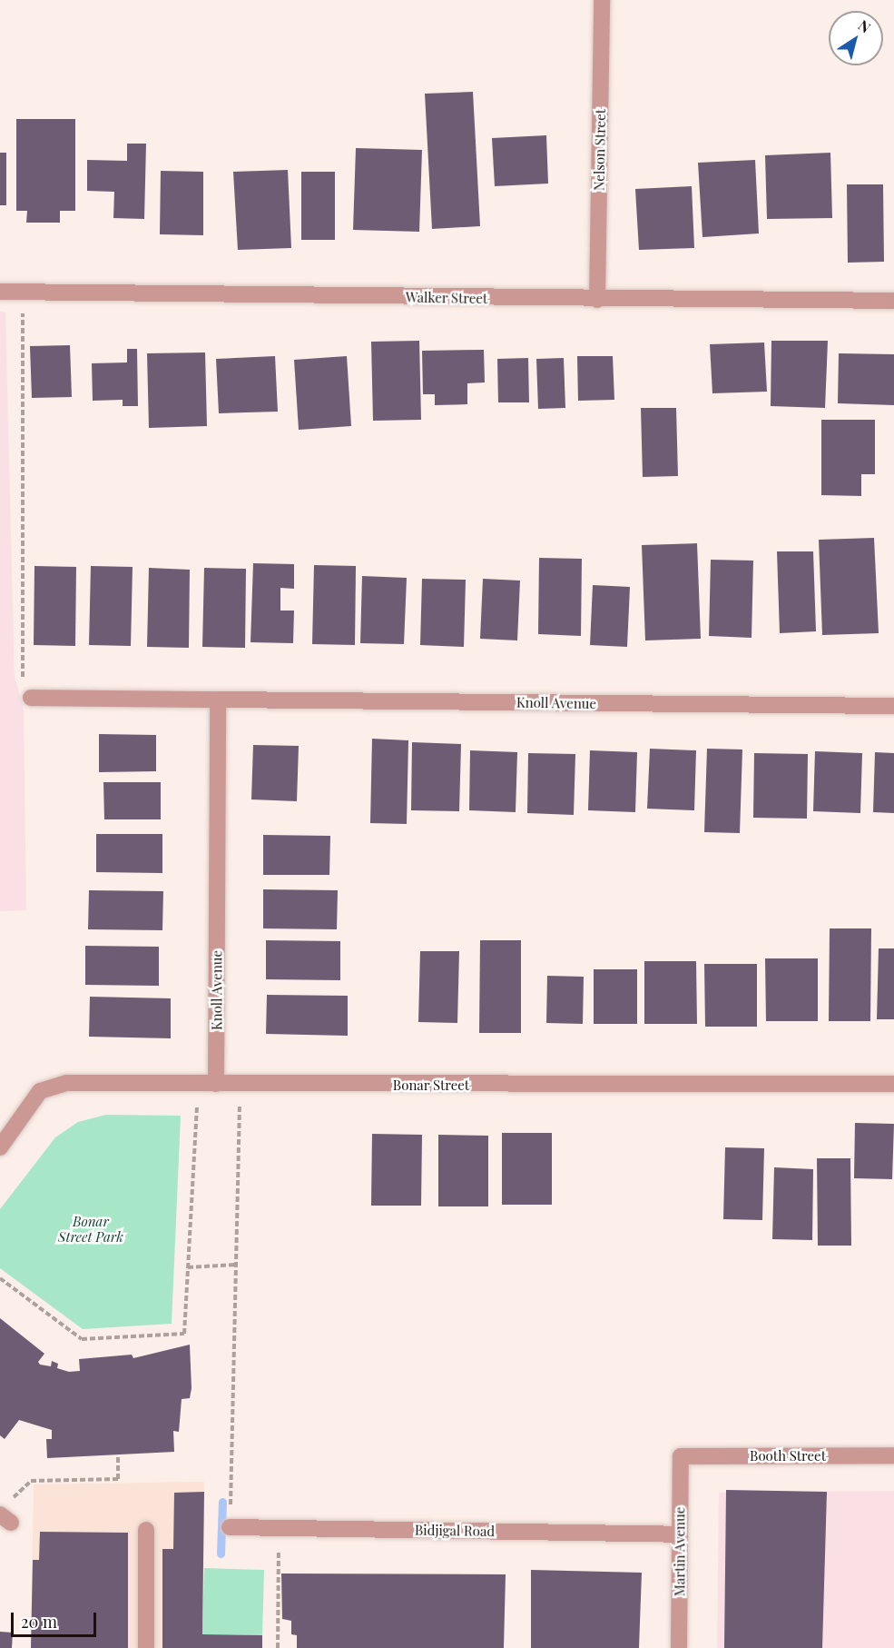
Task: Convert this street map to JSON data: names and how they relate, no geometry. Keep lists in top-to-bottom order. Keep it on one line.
{"streets":{"street":["Nelson Street","Walker Street","Knoll Avenue","Bonar Street","Booth Street","Bidjigal Road","Martin Avenue"]},"crossings":[["Nelson Street","Walker Street"],["Knoll Avenue","Bonar Street"],["Booth Street","Martin Avenue"],["Bidjigal Road","Martin Avenue"]],"parks":["Bonar Street Park"],"scale_bar":"20 m","north":"top right"}
